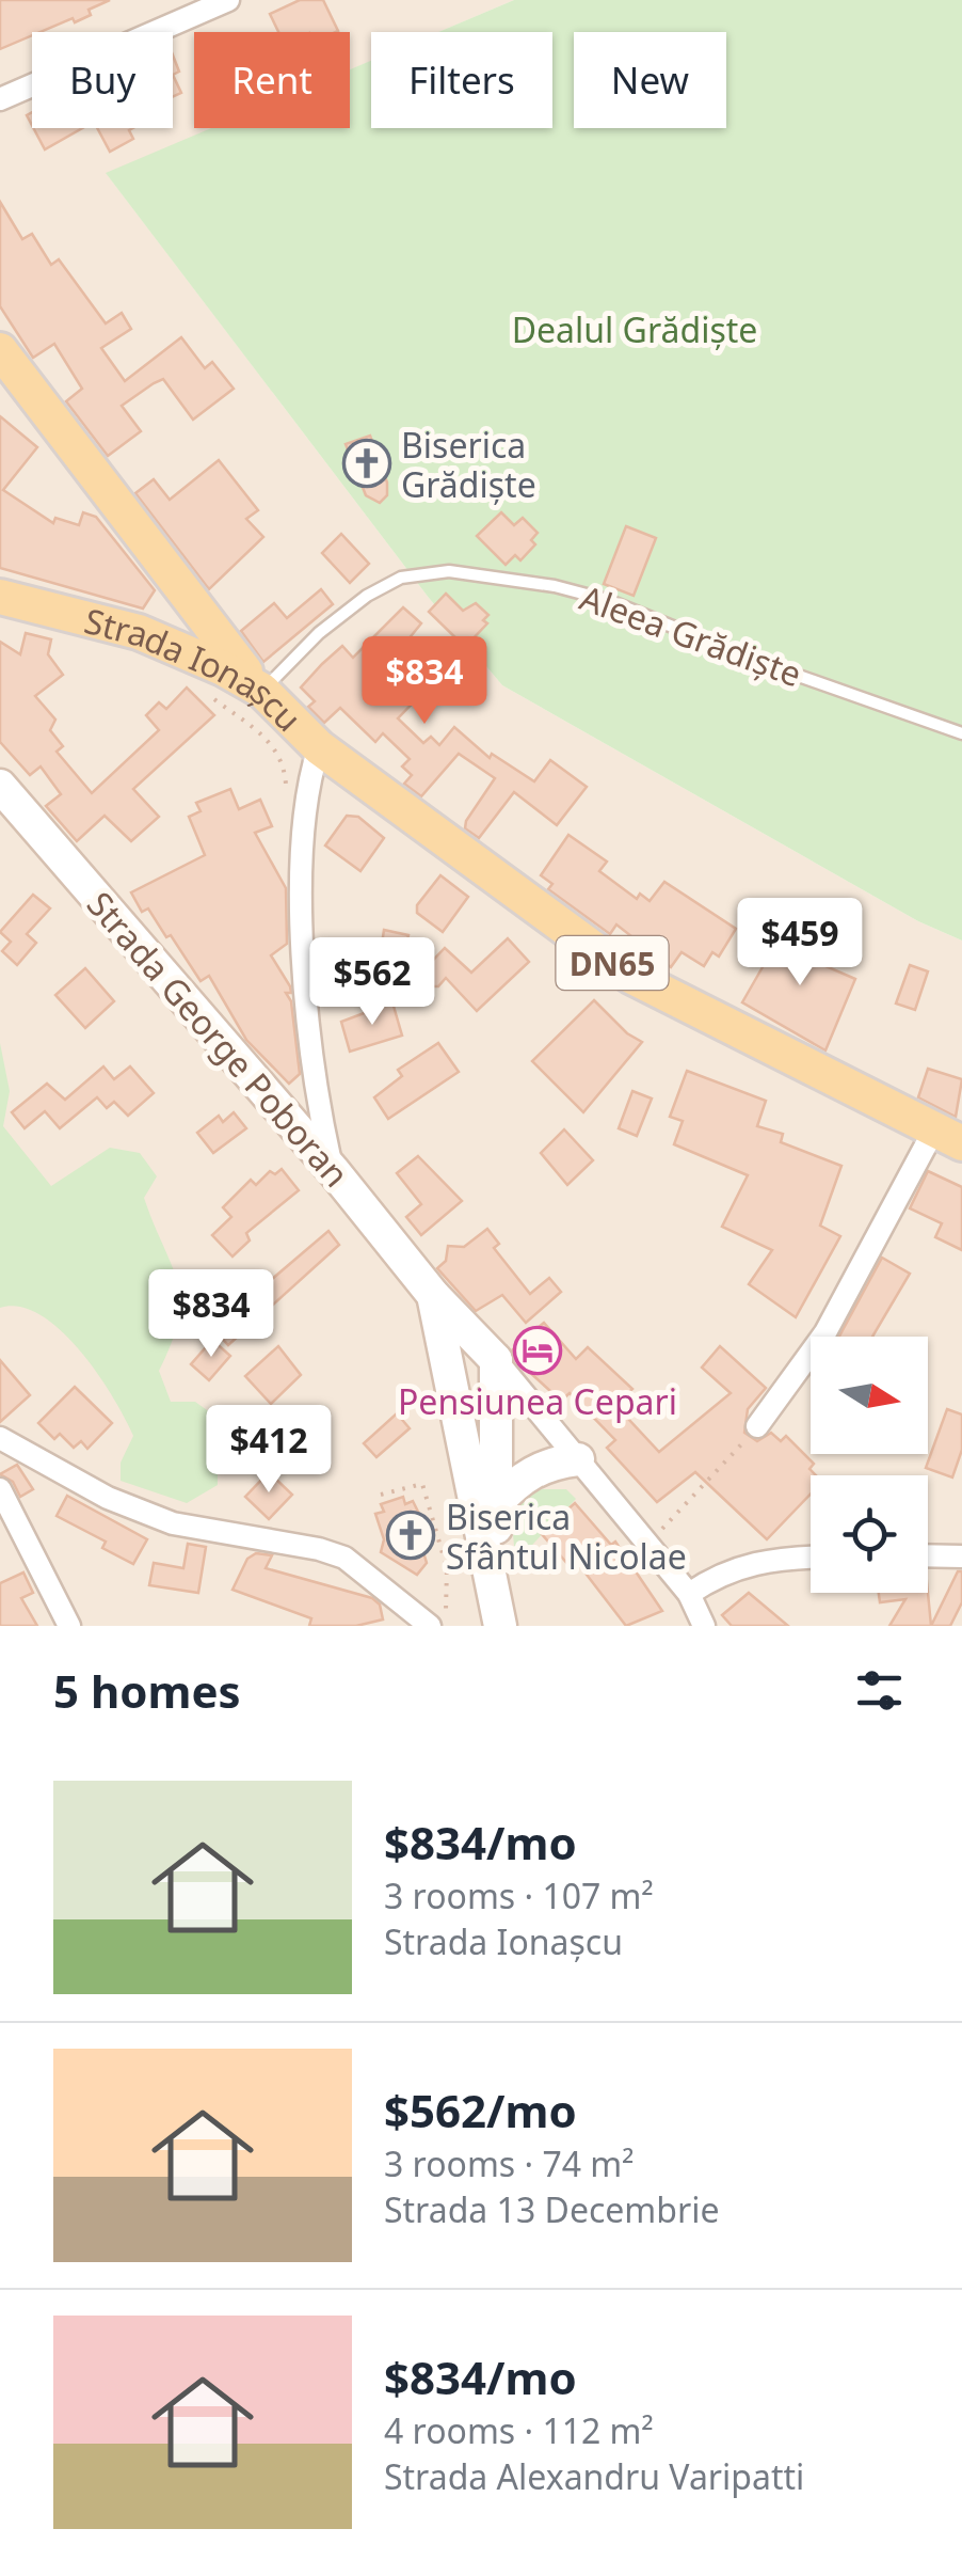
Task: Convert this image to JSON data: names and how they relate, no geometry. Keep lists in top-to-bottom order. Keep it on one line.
{"streets":{"main road":["Strada Ionașcu","DN65","Strada George Poboran"],"lane":["Aleea Grădiște"]},"crossings":[["Aleea Grădiște","Strada Ionașcu"]],"parks":["Dealul Grădiște"],"places":{"church":["Biserica Grădiște","Biserica Sfântul Nicolae"],"hotel":["Pensiunea Cepari"]},"north":"right","page":{"chip":["Buy","Rent","Filters","New"],"price":["$834","$459","$562","$834","$412"],"heading":"5 homes","list":[{"name":"$834/mo","note":"3 rooms · 107 m² · Strada Ionașcu"},{"name":"$562/mo","note":"3 rooms · 74 m² · Strada 13 Decembrie"},{"name":"$834/mo","note":"4 rooms · 112 m² · Strada Alexandru Varipatti"}]}}
